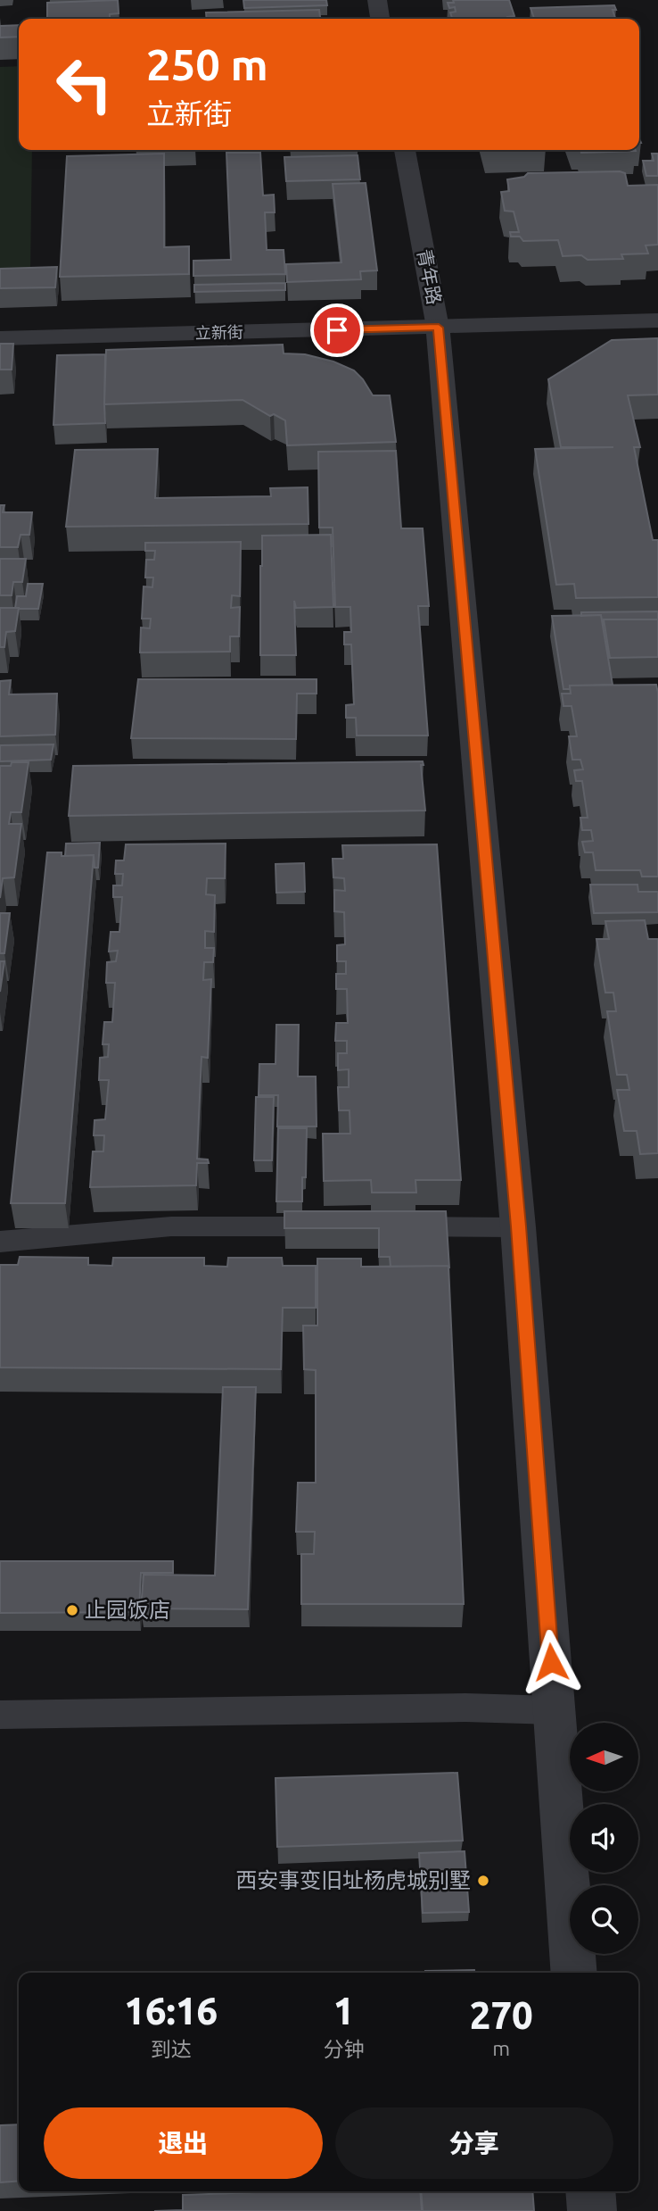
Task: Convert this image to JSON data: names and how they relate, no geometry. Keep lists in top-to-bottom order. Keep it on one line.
{"streets":{"street":["青年路","立新街"]},"crossings":[["青年路","立新街"]],"places":["止园饭店","西安事变旧址杨虎城别墅"],"north":"left","page":{"turn":["250 m","立新街"],"eta":["16:16","到达","1","分钟","270","m"],"buttons":["退出","分享"]}}
